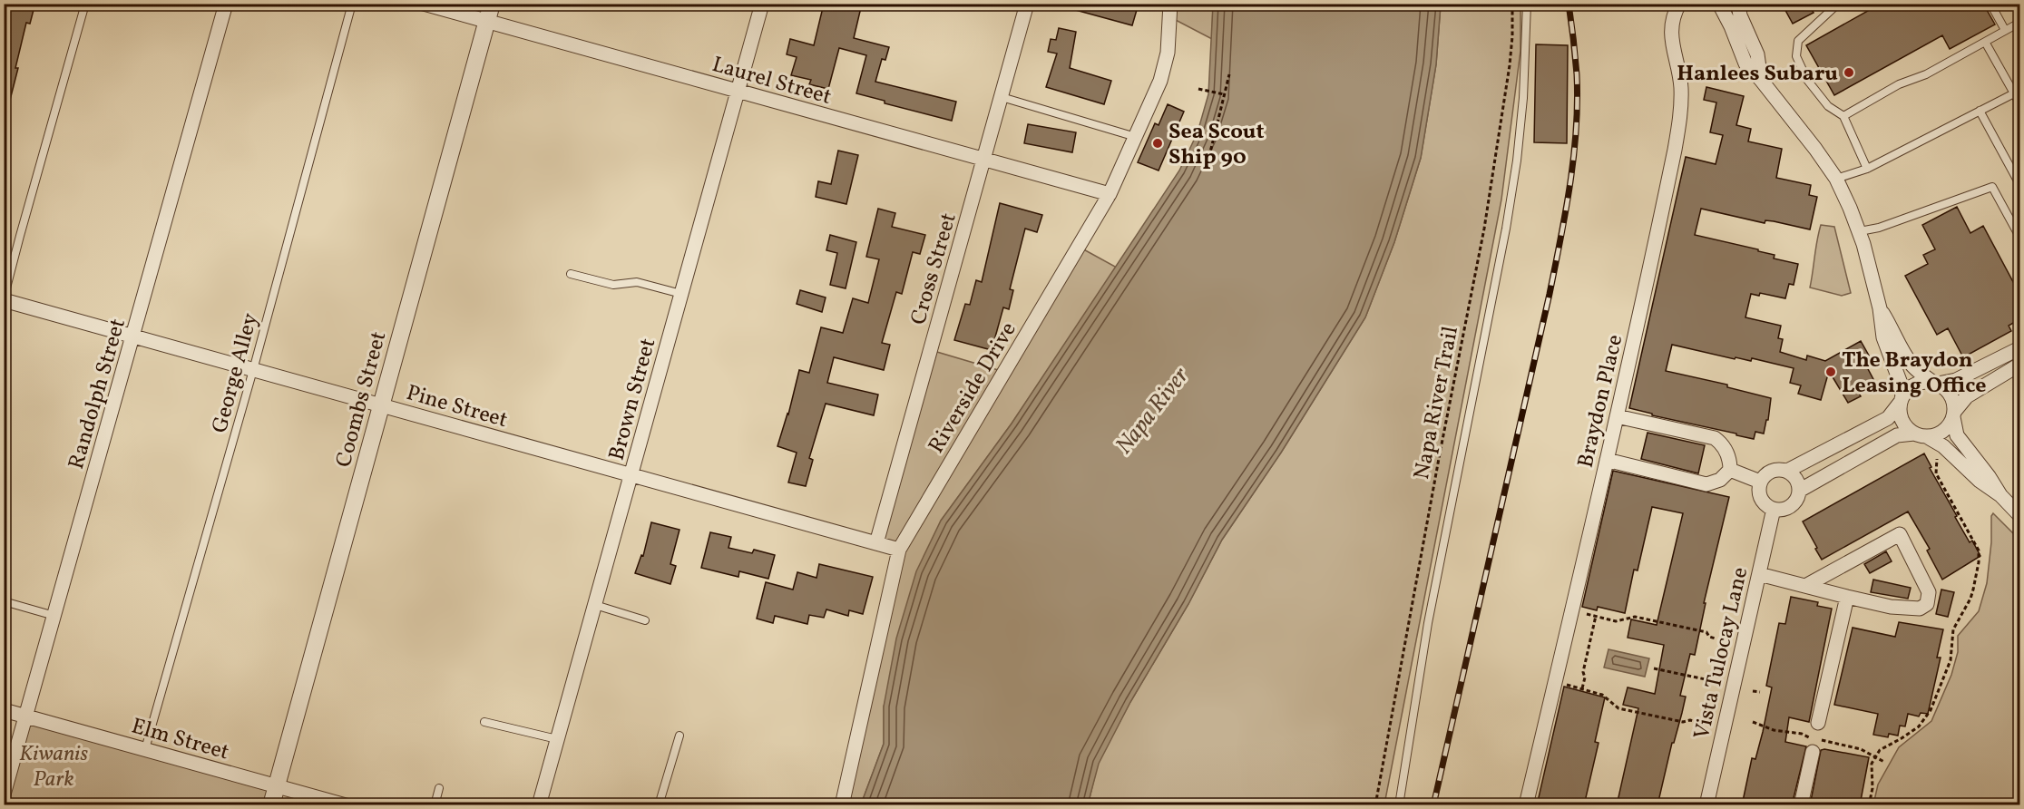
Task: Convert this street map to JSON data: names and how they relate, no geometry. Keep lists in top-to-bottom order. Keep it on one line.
{"streets":{"street":["Laurel Street","Cross Street","Riverside Drive","Randolph Street","Coombs Street","Brown Street","Braydon Place","Pine Street","Vista Tulocay Lane","Elm Street"],"lane":["George Alley"],"path":["Napa River Trail"]},"crossings":[["Laurel Street","Cross Street"],["Laurel Street","Riverside Drive"],["Laurel Street","Coombs Street"],["Laurel Street","Brown Street"],["Cross Street","Pine Street"],["George Alley","Pine Street"],["George Alley","Elm Street"],["Riverside Drive","Pine Street"],["Randolph Street","Pine Street"],["Randolph Street","Elm Street"],["Coombs Street","Pine Street"],["Coombs Street","Elm Street"],["Brown Street","Pine Street"]],"water":["Napa River"],"parks":["Kiwanis Park"],"places":["Hanlees Subaru","Sea Scout Ship 90","The Braydon Leasing Office"]}
